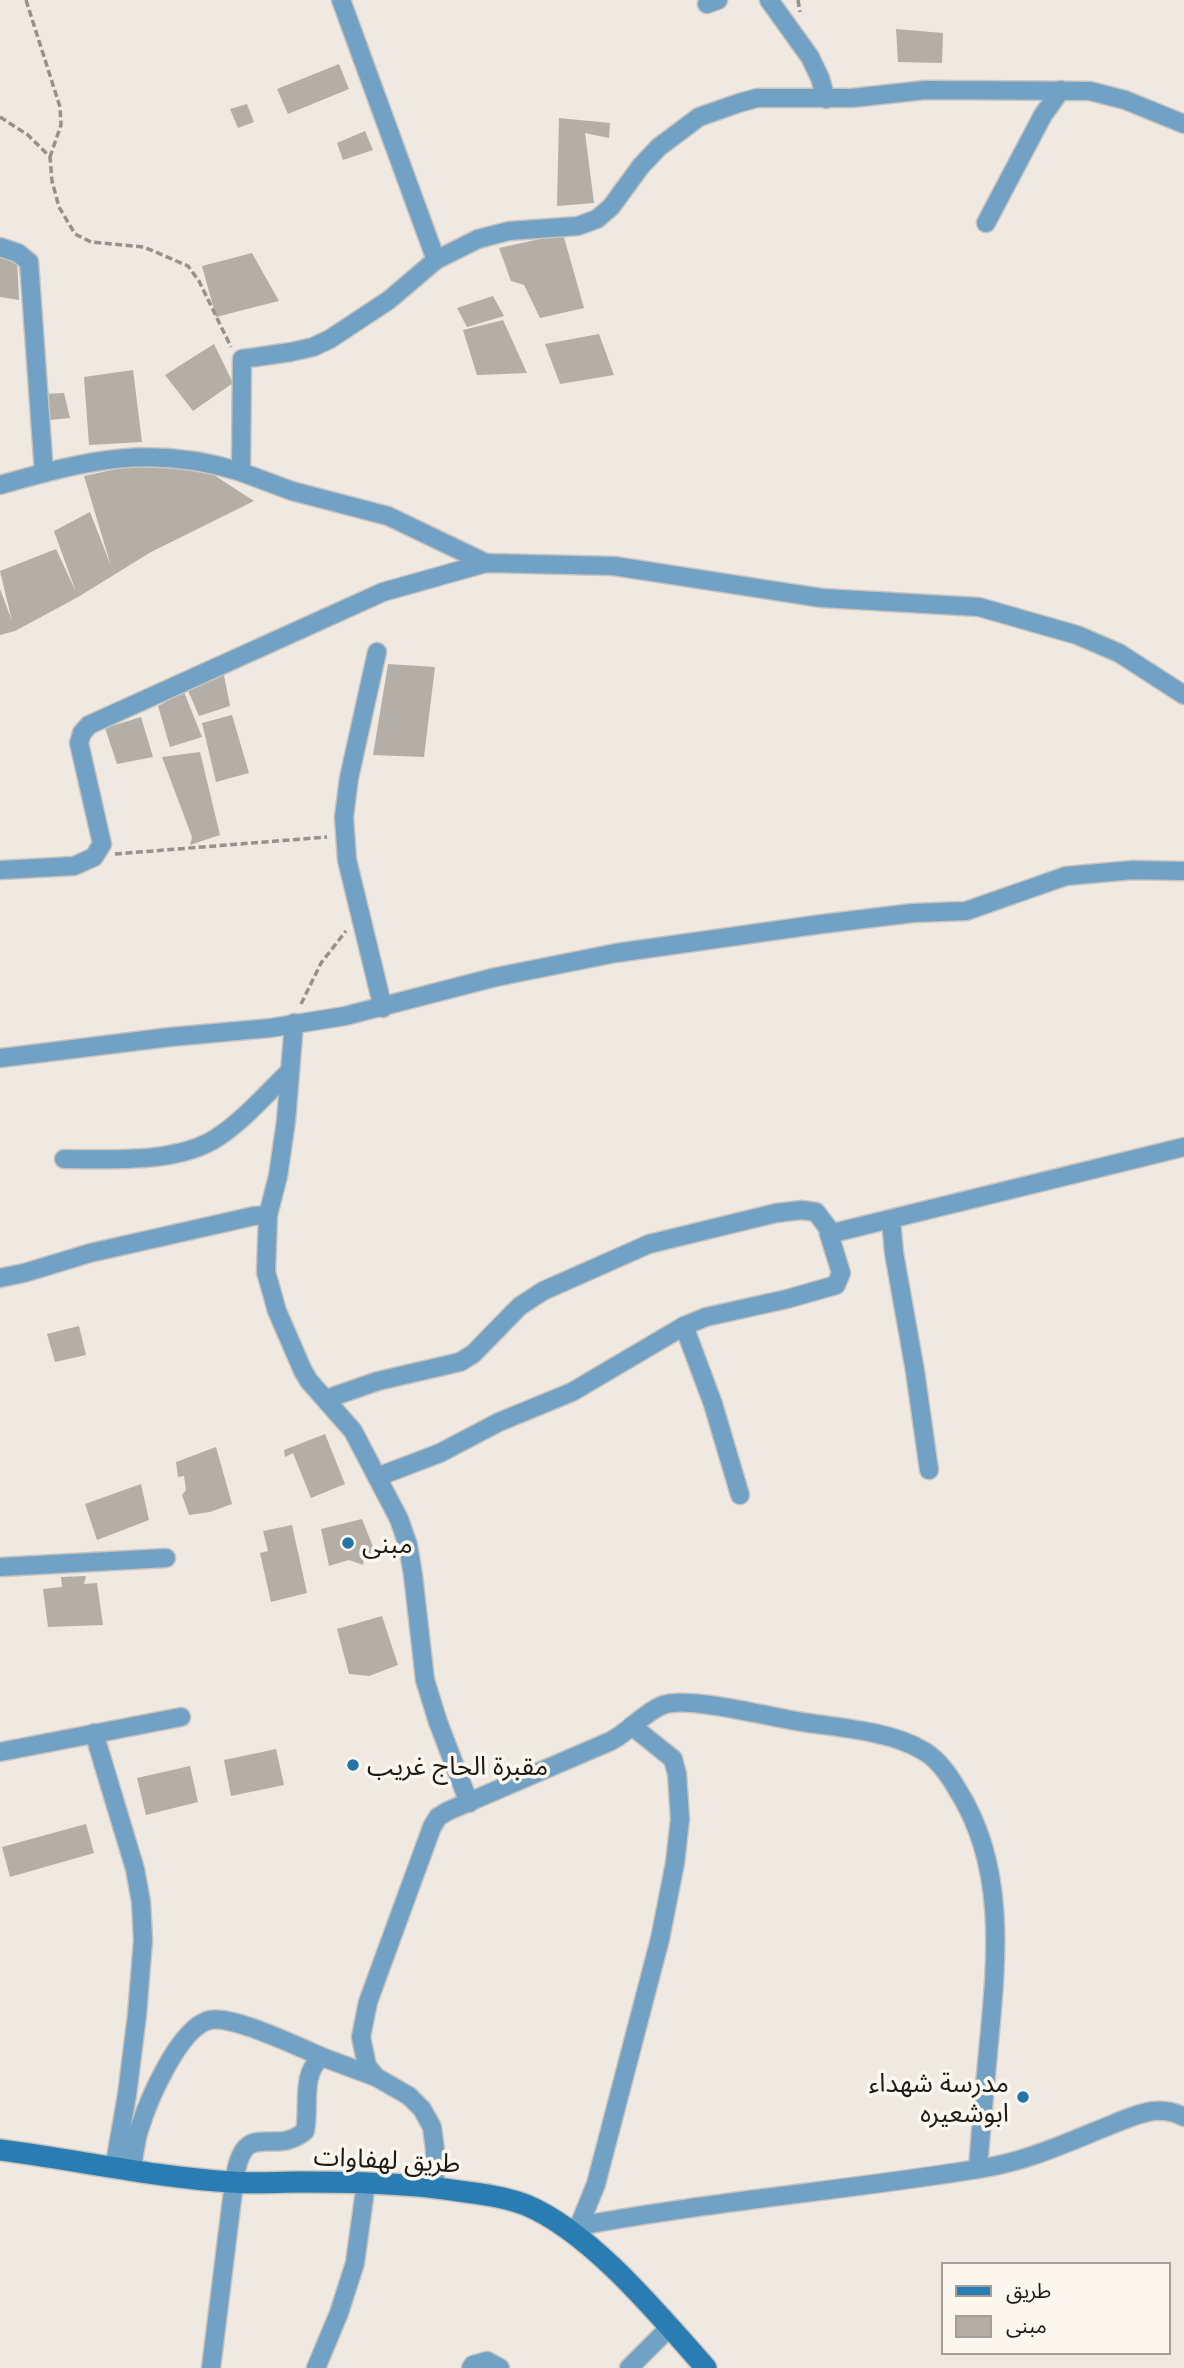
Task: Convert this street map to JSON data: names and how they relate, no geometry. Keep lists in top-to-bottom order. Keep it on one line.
{"streets":{"street":["طريق لهفاوات"]},"places":["مبنى","مقبرة الحاج غريب","مدرسة شهداء ابوشعيره"],"legend":["طريق","مبنى"]}
